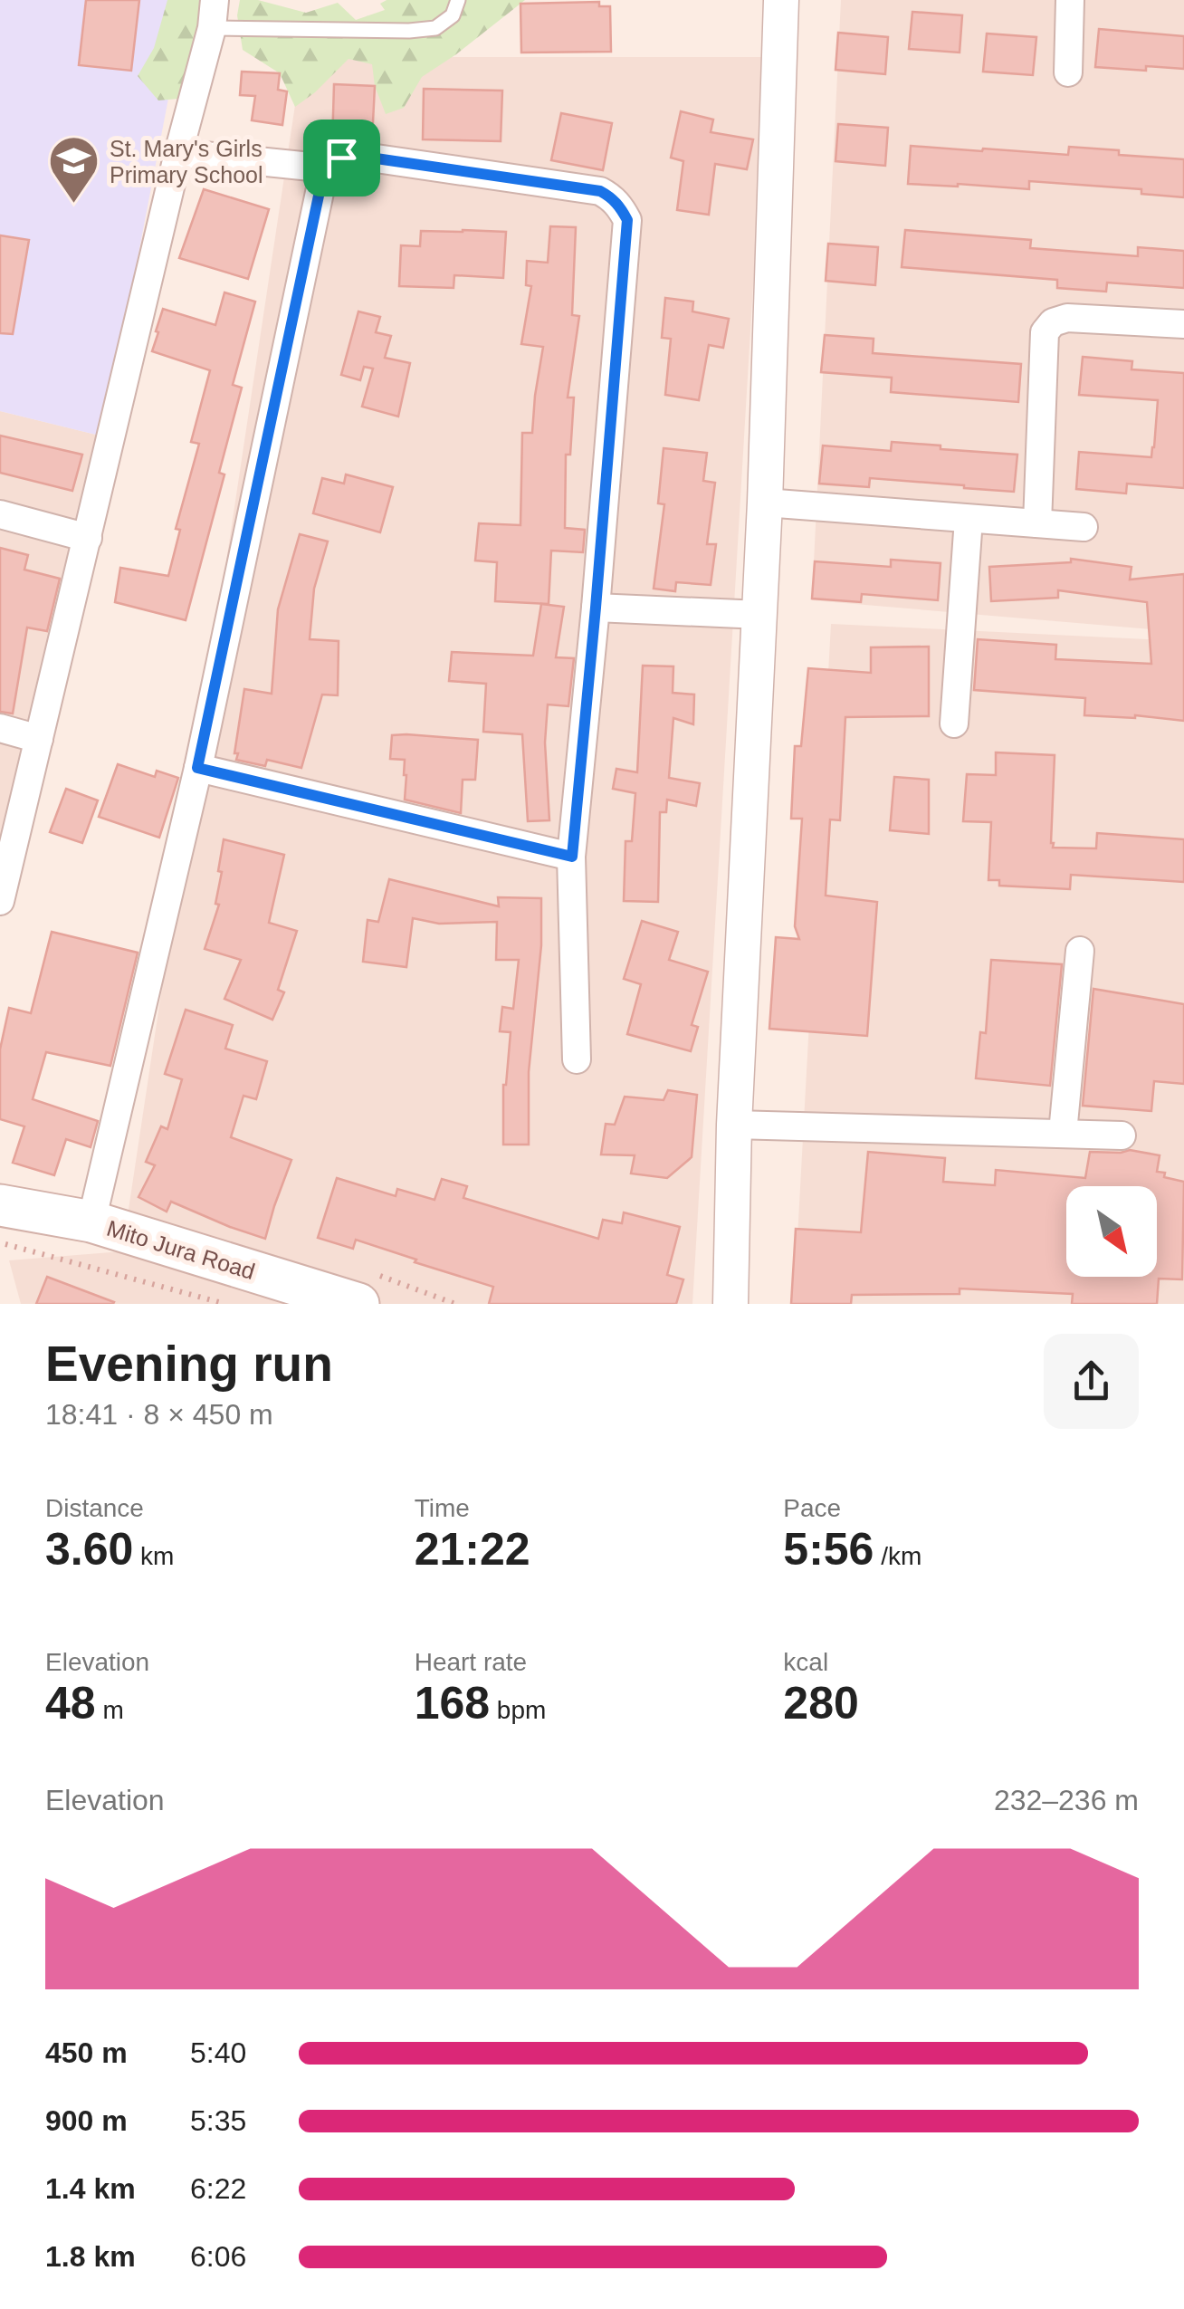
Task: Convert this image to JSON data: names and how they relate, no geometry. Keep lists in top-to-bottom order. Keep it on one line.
{"streets":{"main road":["Mito Jura Road"]},"places":{"school or university":["St. Mary's Girls Primary School"]},"north":"bottom right","page":{"heading":["Evening run","18:41 · 8 × 450 m"],"stats":[["Distance","3.60 km"],["Time","21:22"],["Pace","5:56 /km"],["Elevation","48 m"],["Heart rate","168 bpm"],["kcal","280"]],"chart":["Elevation","232–236 m"],"list":[{"name":"450 m","note":"5:40"},{"name":"900 m","note":"5:35"},{"name":"1.4 km","note":"6:22"},{"name":"1.8 km","note":"6:06"}]}}
